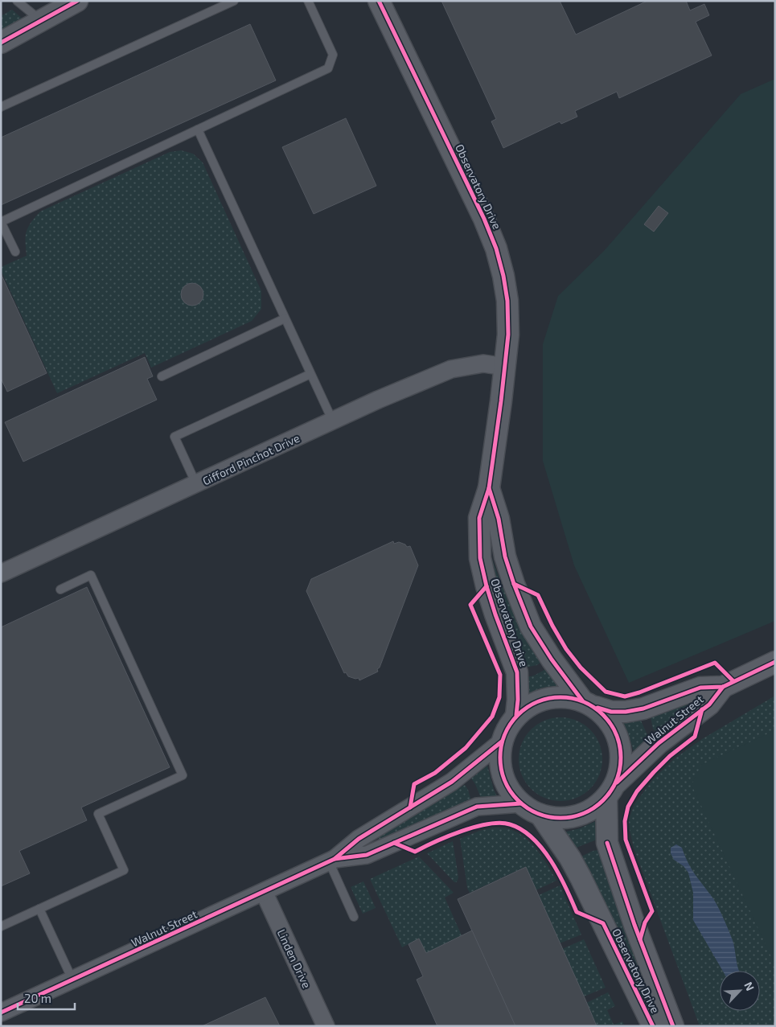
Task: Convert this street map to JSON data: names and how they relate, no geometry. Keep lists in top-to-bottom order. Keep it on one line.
{"streets":{"street":["Observatory Drive","Gifford Pinchot Drive","Walnut Street","Linden Drive"]},"crossings":[["Observatory Drive","Gifford Pinchot Drive"],["Observatory Drive","Walnut Street"],["Walnut Street","Linden Drive"]],"scale_bar":"20 m","north":"top right"}
